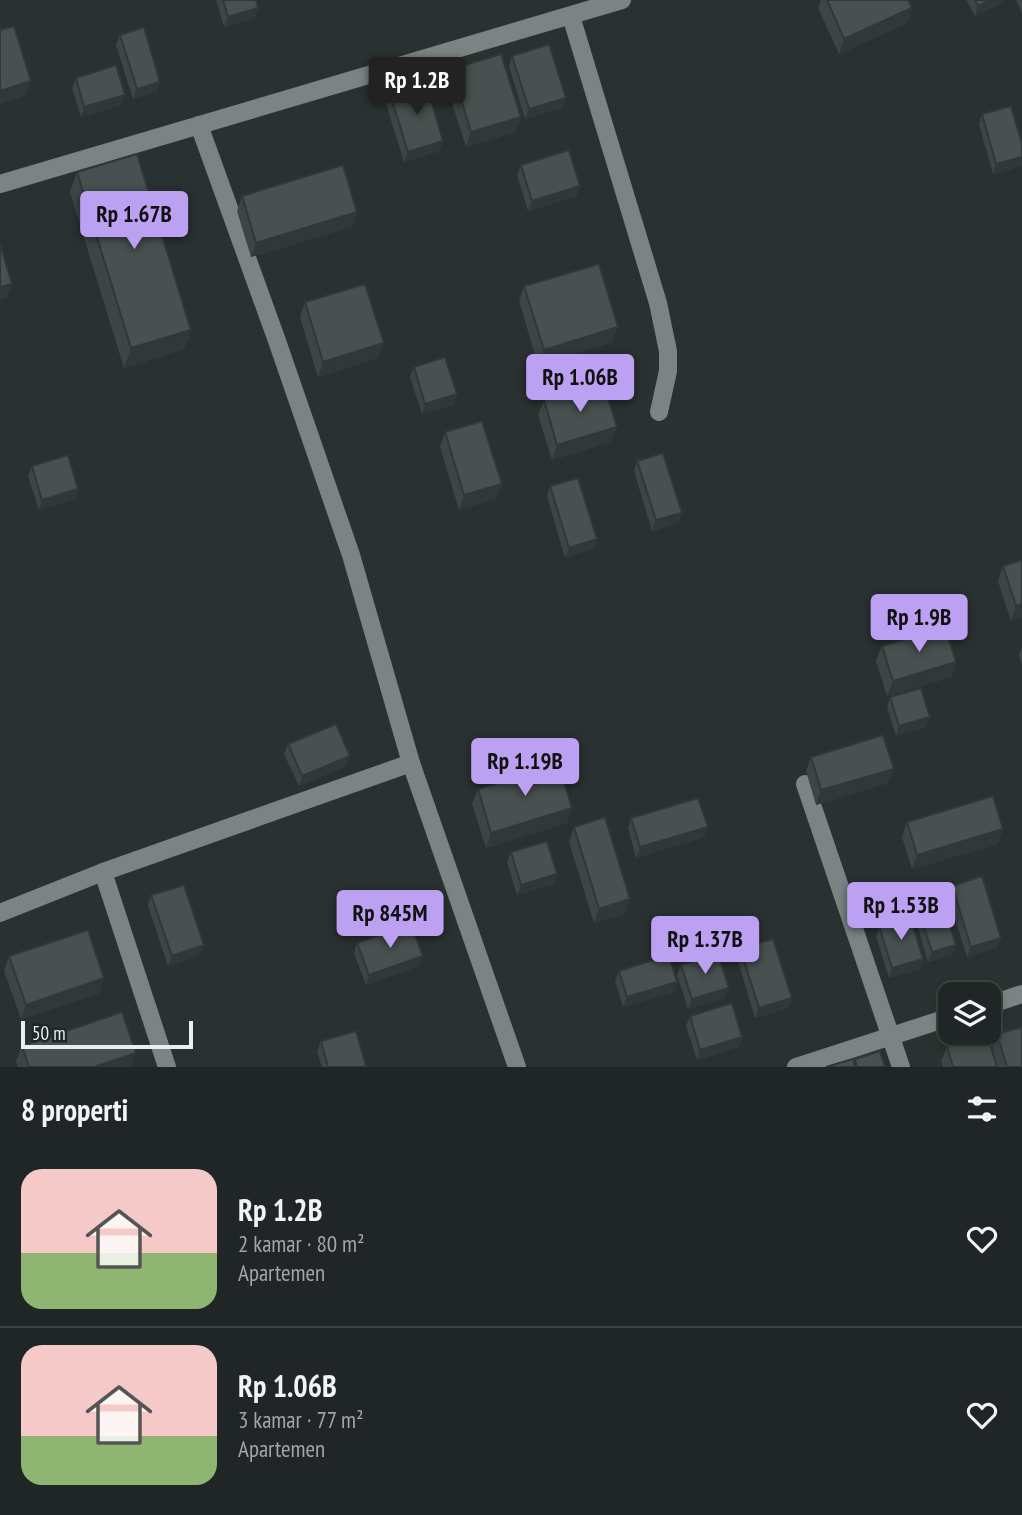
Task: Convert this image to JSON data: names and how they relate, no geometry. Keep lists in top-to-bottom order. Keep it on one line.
{"scale_bar":"50 m","page":{"price":["Rp 1.2B","Rp 1.67B","Rp 1.06B","Rp 1.9B","Rp 1.19B","Rp 1.53B","Rp 845M","Rp 1.37B"],"scale":"50 m","heading":"8 properti","list":[{"name":"Rp 1.2B","note":"2 kamar · 80 m² · Apartemen"},{"name":"Rp 1.06B","note":"3 kamar · 77 m² · Apartemen"}]}}
